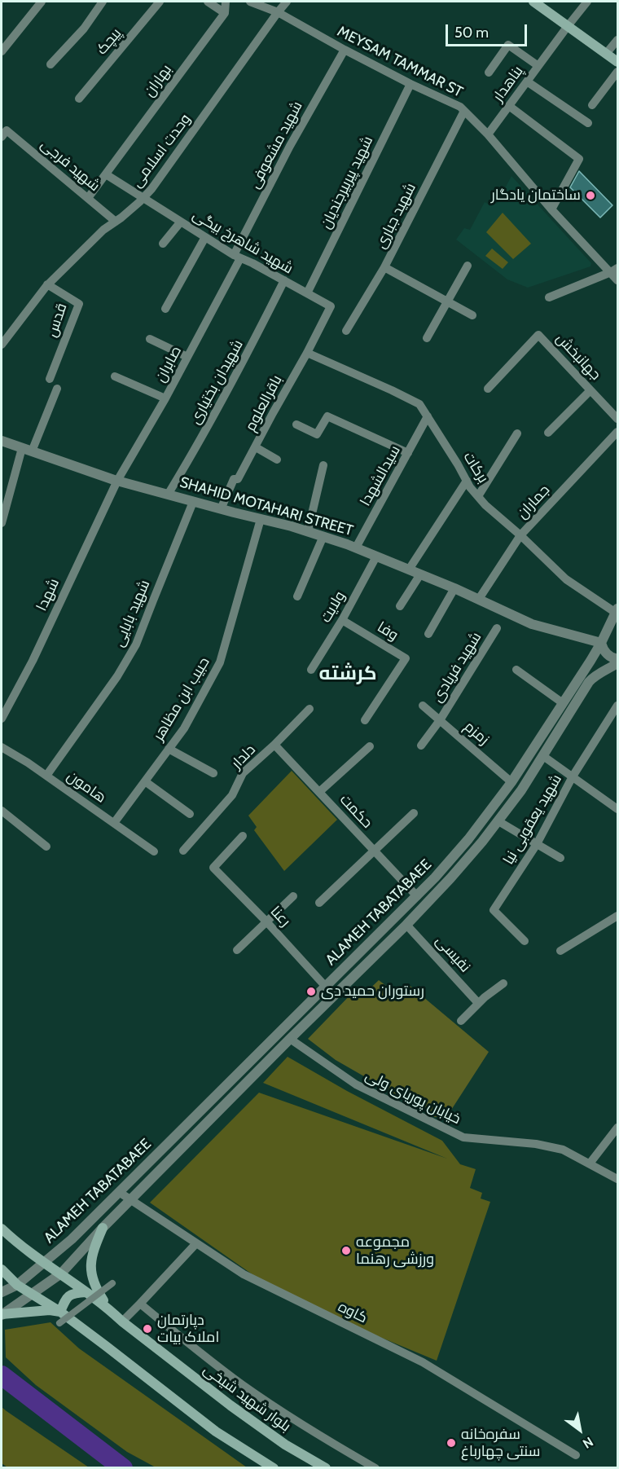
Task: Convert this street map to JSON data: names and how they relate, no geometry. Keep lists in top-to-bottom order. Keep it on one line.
{"streets":{"main road":["بلوار شهید شیخی"],"street":["پیچک","MEYSAM TAMMAR ST","بهاران","پناهدار","شهید مشعوفی","وحدت اسلامی","شهید فرجی","شهید پیربیرجندیان","شهید جباری","شهید شاهرخ بیگی","قدس","جهانبخش","صابران","شهیدان بختیاری","باقرالعلوم","برکات","سیدالشهدا","جماران","SHAHID MOTAHARI STREET","شهدا","ولایت","شهید بابایی","وفا","شهید فریادی","حبیب ابن مظاهر","زمزم","دلدار","هامون","حکمت","شهید یعقوبی نیا","ALAMEH TABATABAEE","رعنا","نفیسی","خیابان پوریای ولی","کاوه"]},"crossings":[["MEYSAM TAMMAR ST","پناهدار"],["MEYSAM TAMMAR ST","شهید مشعوفی"],["MEYSAM TAMMAR ST","وحدت اسلامی"],["MEYSAM TAMMAR ST","شهید پیربیرجندیان"],["MEYSAM TAMMAR ST","شهید جباری"],["بهاران","شهید فرجی"],["بهاران","شهید شاهرخ بیگی"],["شهید مشعوفی","شهید شاهرخ بیگی"],["شهید مشعوفی","صابران"],["وحدت اسلامی","شهید فرجی"],["وحدت اسلامی","شهید شاهرخ بیگی"],["وحدت اسلامی","قدس"],["شهید پیربیرجندیان","شهید شاهرخ بیگی"],["شهید شاهرخ بیگی","صابران"],["شهید شاهرخ بیگی","شهیدان بختیاری"],["شهید شاهرخ بیگی","باقرالعلوم"],["صابران","SHAHID MOTAHARI STREET"],["صابران","شهدا"],["شهیدان بختیاری","SHAHID MOTAHARI STREET"],["باقرالعلوم","برکات"],["باقرالعلوم","SHAHID MOTAHARI STREET"],["برکات","سیدالشهدا"],["برکات","جماران"],["برکات","ALAMEH TABATABAEE"],["سیدالشهدا","SHAHID MOTAHARI STREET"],["جماران","SHAHID MOTAHARI STREET"],["SHAHID MOTAHARI STREET","شهدا"],["SHAHID MOTAHARI STREET","ولایت"],["SHAHID MOTAHARI STREET","شهید بابایی"],["SHAHID MOTAHARI STREET","حبیب ابن مظاهر"],["SHAHID MOTAHARI STREET","ALAMEH TABATABAEE"],["ولایت","وفا"],["شهید بابایی","هامون"],["شهید فریادی","زمزم"],["حبیب ابن مظاهر","هامون"],["زمزم","ALAMEH TABATABAEE"],["دلدار","حکمت"],["حکمت","ALAMEH TABATABAEE"],["ALAMEH TABATABAEE","رعنا"],["ALAMEH TABATABAEE","نفیسی"],["ALAMEH TABATABAEE","خیابان پوریای ولی"],["ALAMEH TABATABAEE","کاوه"],["ALAMEH TABATABAEE","بلوار شهید شیخی"]],"districts":["کرشته"],"places":["ساختمان یادگار","رستوران حمید دی","مجموعه ورزشی رهنما","دپارتمان املاک بیات","سفره‌خانه سنتی چهارباغ"],"scale_bar":"50 m","north":"bottom right"}
